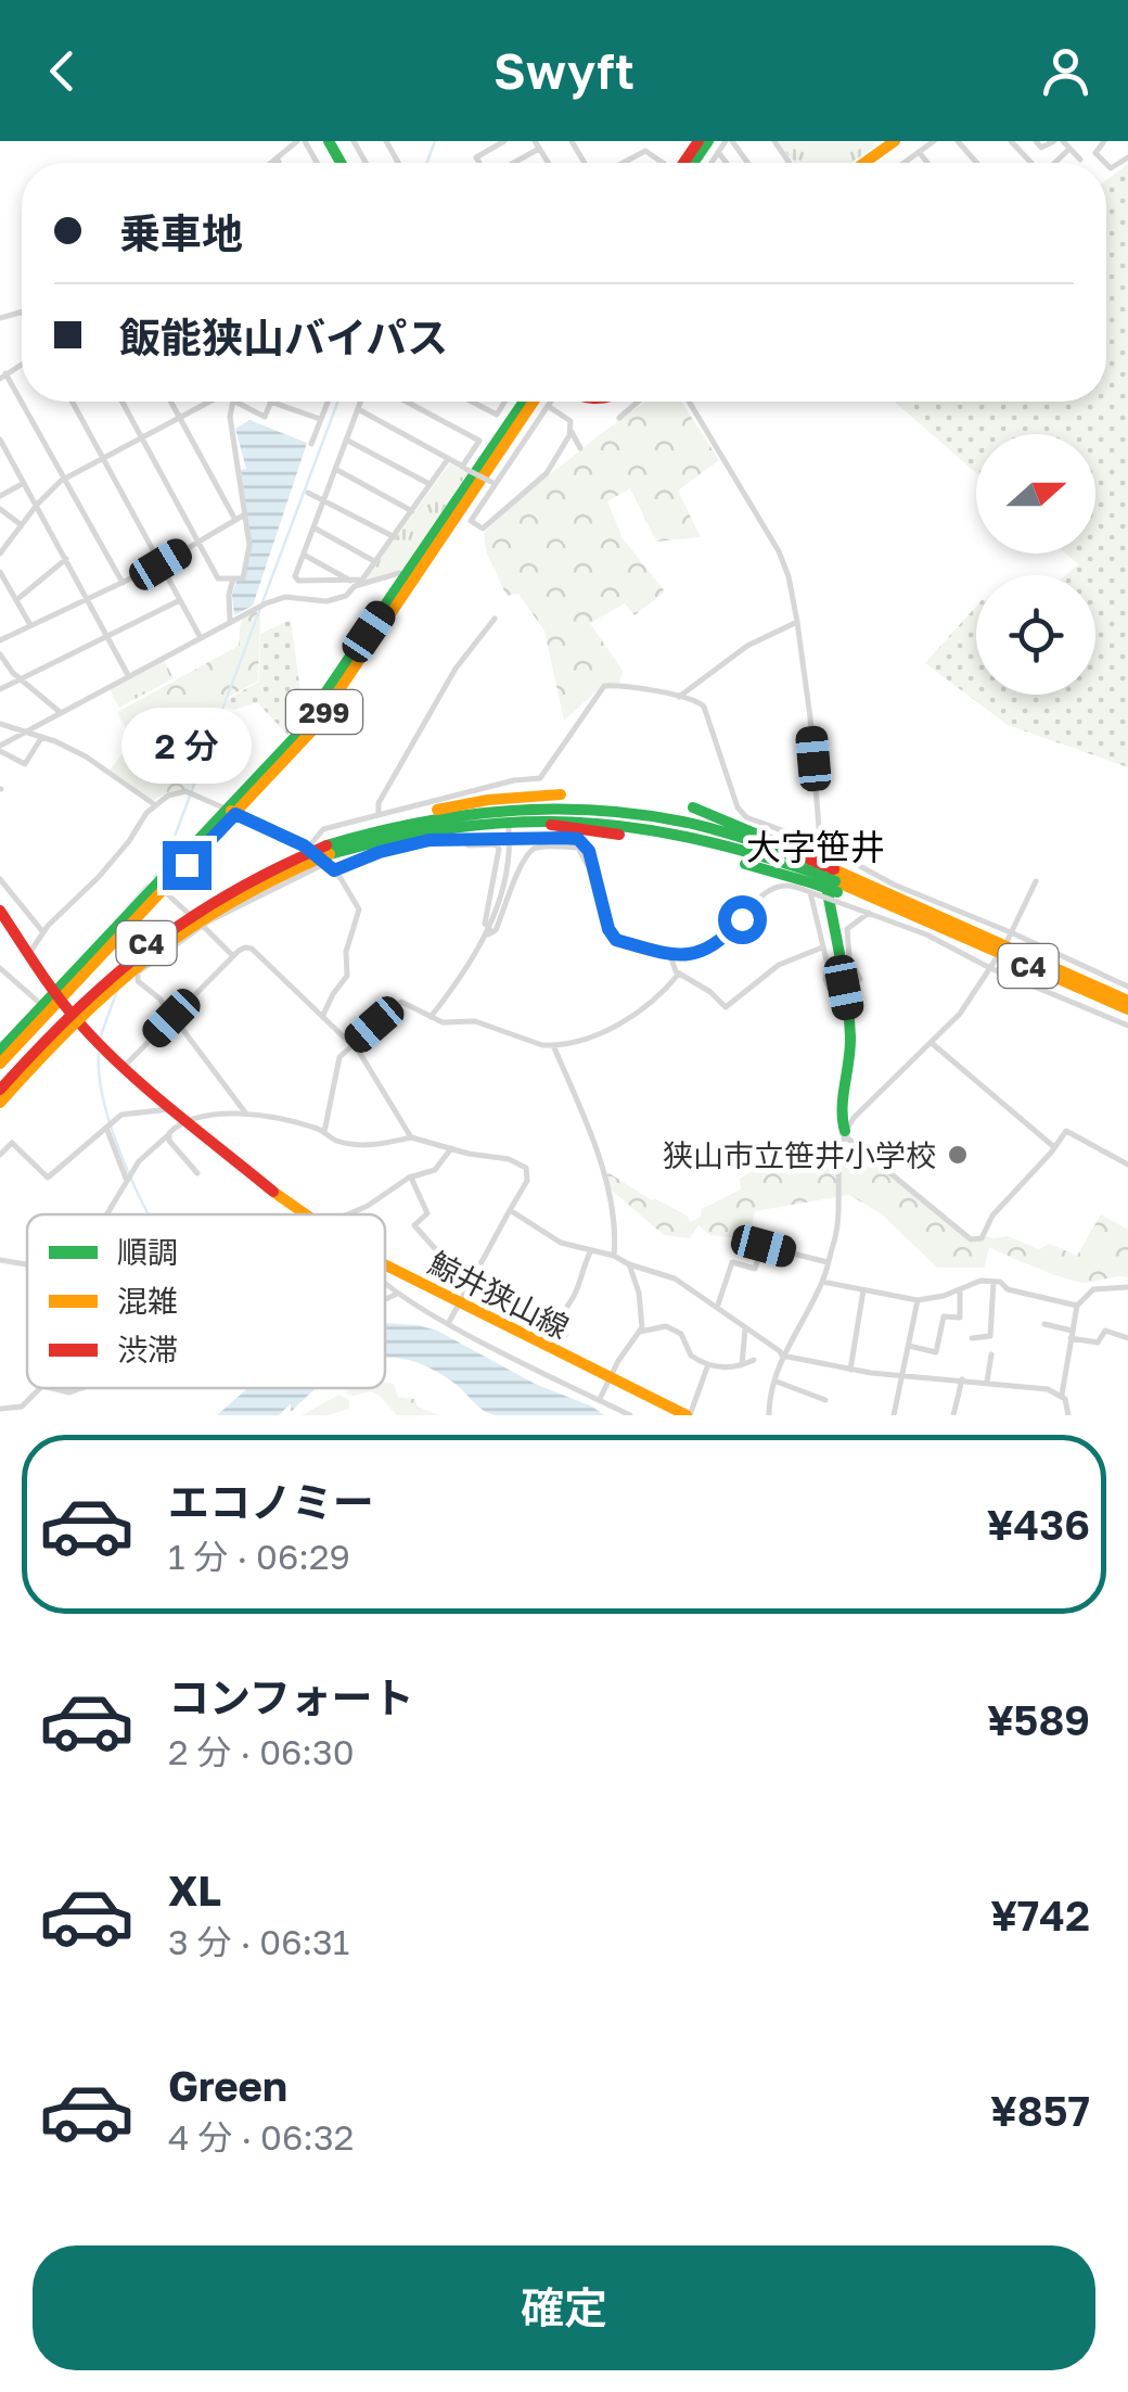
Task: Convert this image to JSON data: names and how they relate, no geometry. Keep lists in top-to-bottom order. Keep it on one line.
{"streets":{"main road":["299","C4","鯨井狭山線"]},"crossings":[["299","鯨井狭山線"]],"districts":["大字笹井"],"places":["狭山市立笹井小学校"],"legend":["順調","混雑","渋滞"],"north":"right","page":{"header":"Swyft","banner":["乗車地","飯能狭山バイパス"],"bubble":"2 分","list":[{"name":"エコノミー","note":"1 分 · 06:29","value":"¥436"},{"name":"コンフォート","note":"2 分 · 06:30","value":"¥589"},{"name":"XL","note":"3 分 · 06:31","value":"¥742"},{"name":"Green","note":"4 分 · 06:32","value":"¥857"}],"buttons":"確定"}}
